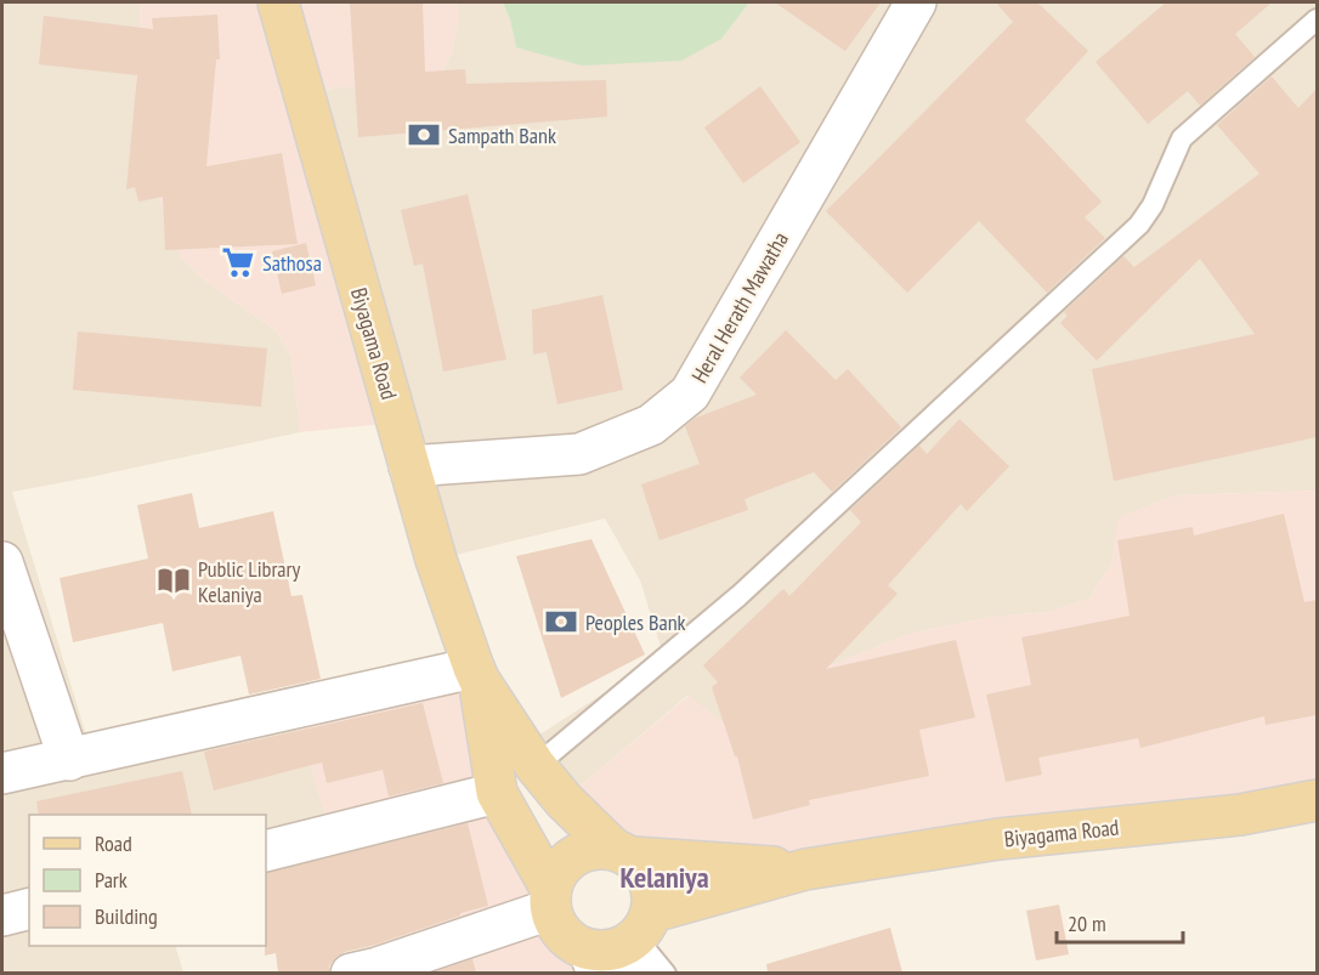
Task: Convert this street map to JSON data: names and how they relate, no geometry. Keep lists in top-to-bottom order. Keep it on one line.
{"streets":{"main road":["Biyagama Road"],"street":["Heral Herath Mawatha"]},"crossings":[["Heral Herath Mawatha","Biyagama Road"]],"districts":["Kelaniya"],"places":{"bank":["Sampath Bank","Peoples Bank"],"supermarket":["Sathosa"],"library":["Public Library Kelaniya"]},"legend":["Road","Park","Building"],"scale_bar":"20 m"}
